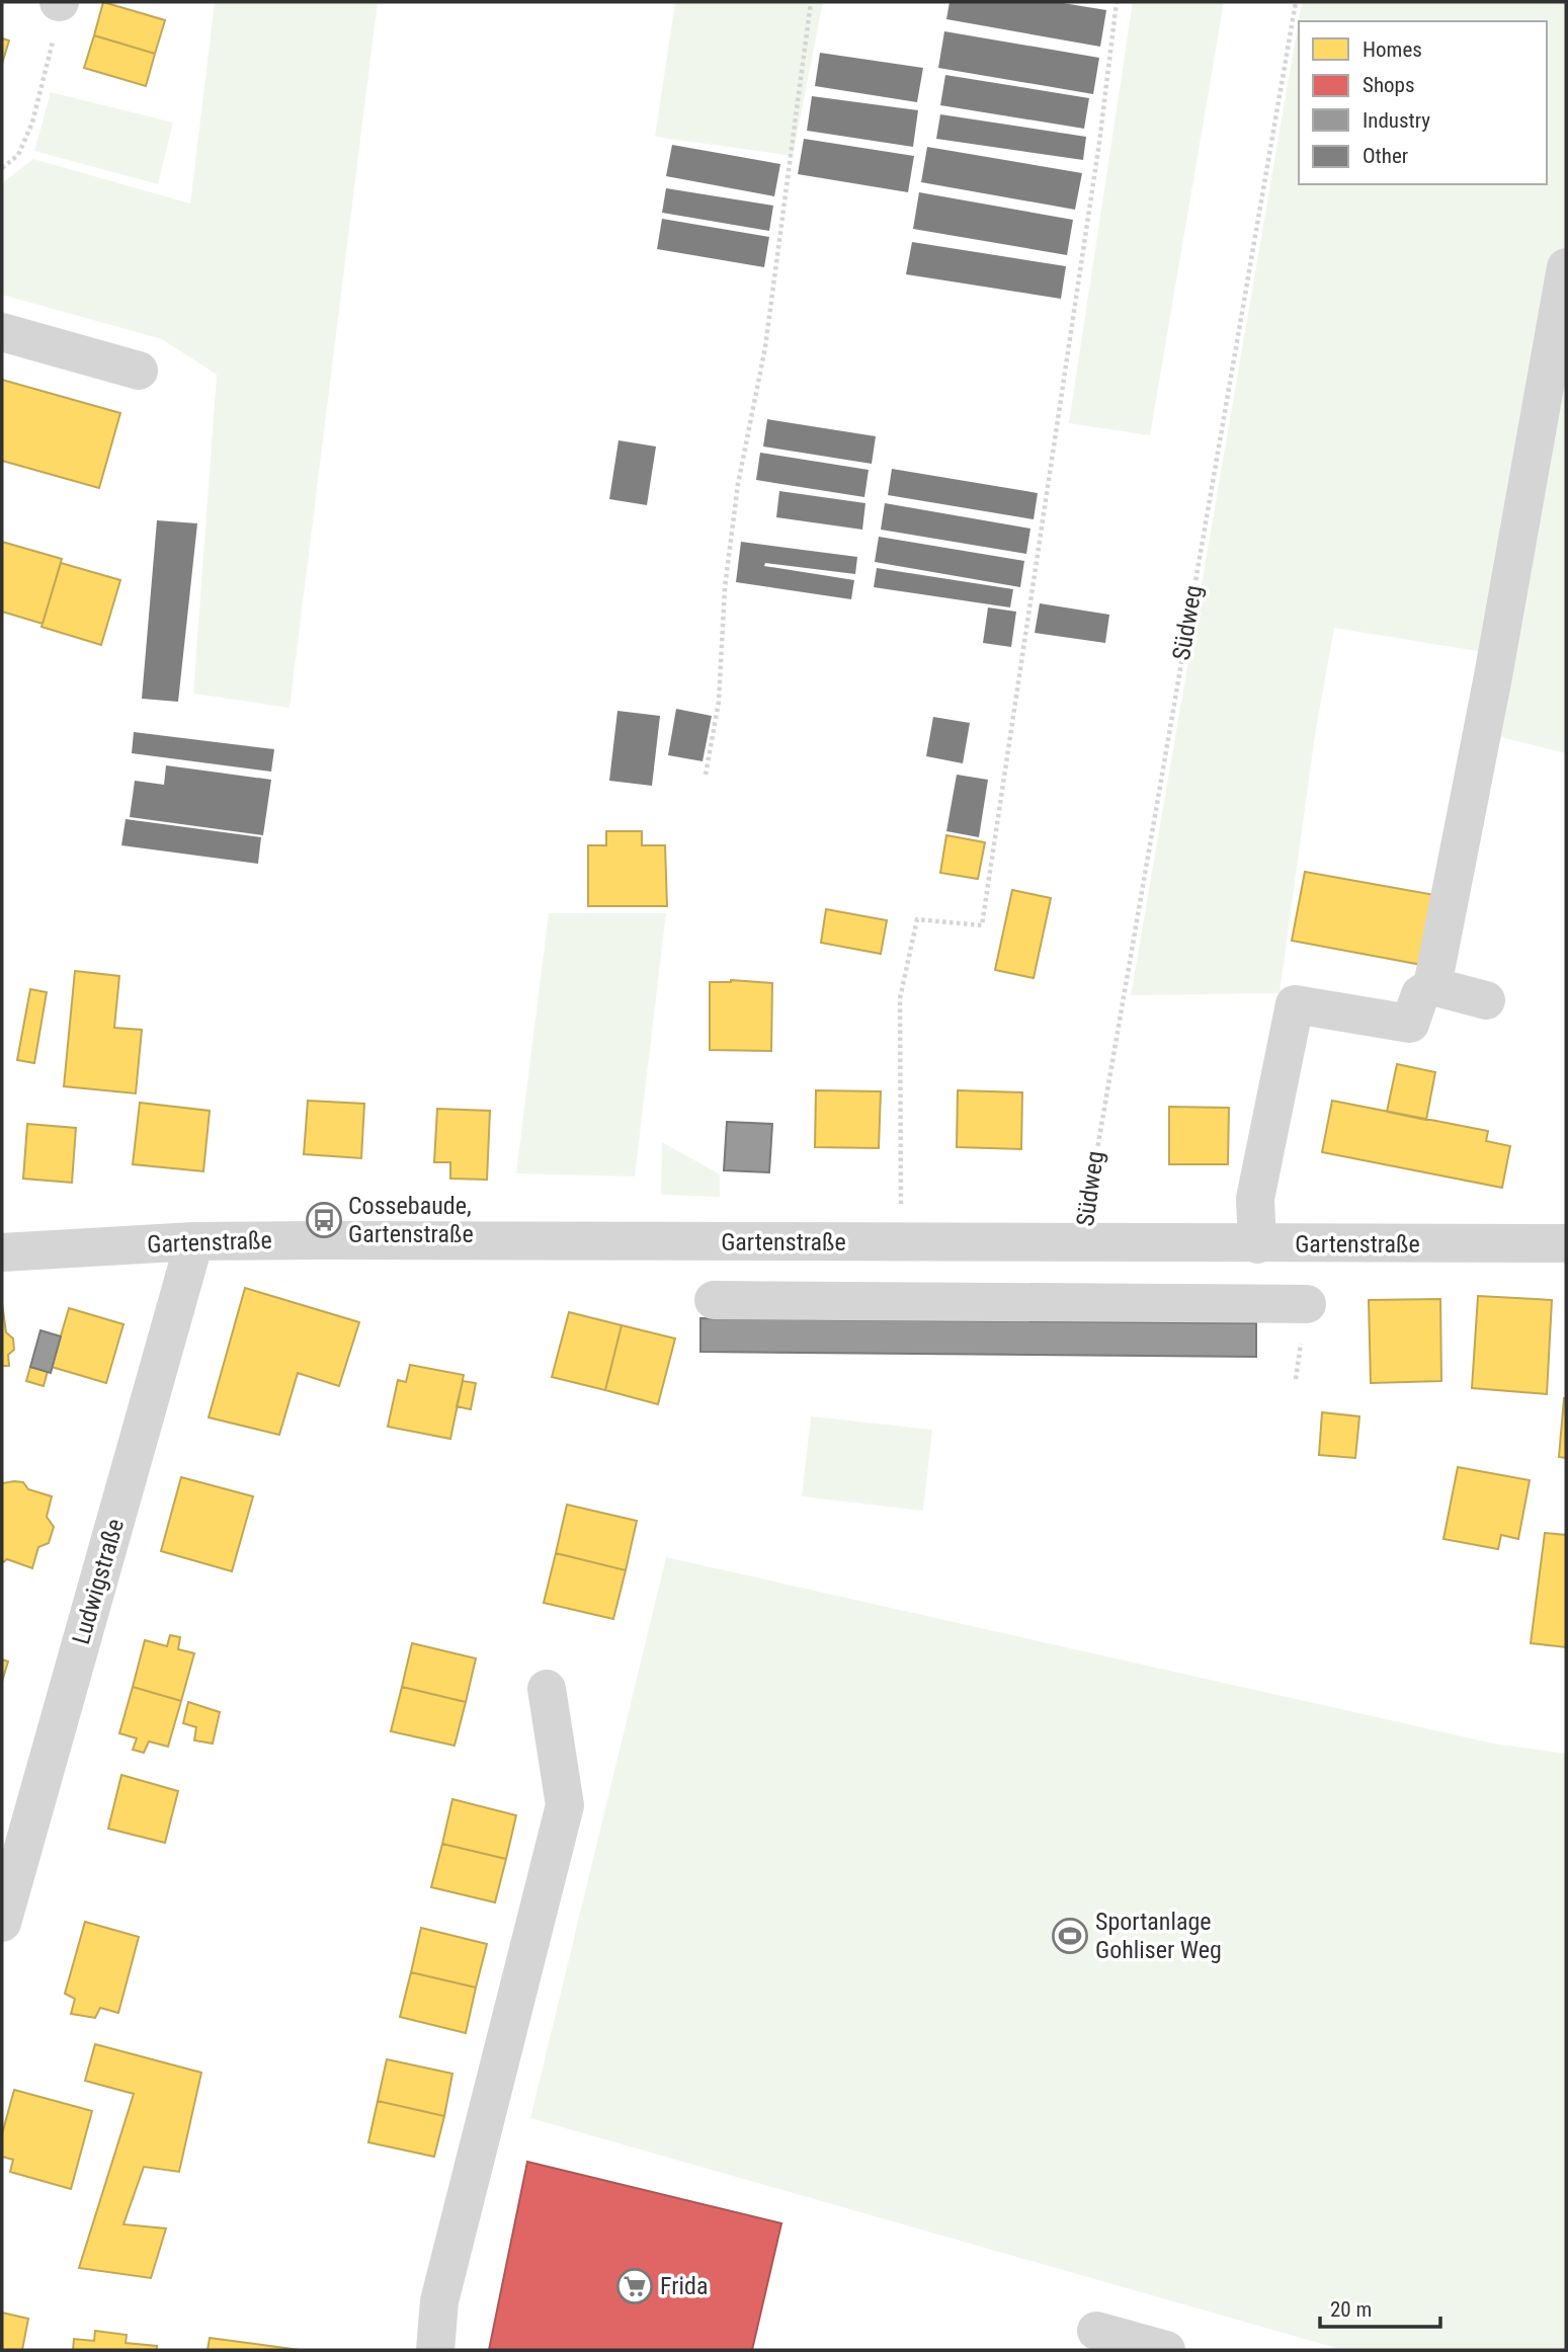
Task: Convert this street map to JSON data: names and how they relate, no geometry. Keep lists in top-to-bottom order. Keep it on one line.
{"streets":{"street":["Gartenstraße","Ludwigstraße"],"path":["Südweg"]},"crossings":[["Südweg","Gartenstraße"],["Gartenstraße","Ludwigstraße"]],"places":{"bus stop":["Cossebaude, Gartenstraße"],"sports":["Sportanlage Gohliser Weg"],"supermarket":["Frida"]},"legend":["Homes","Shops","Industry","Other"],"scale_bar":"20 m"}
